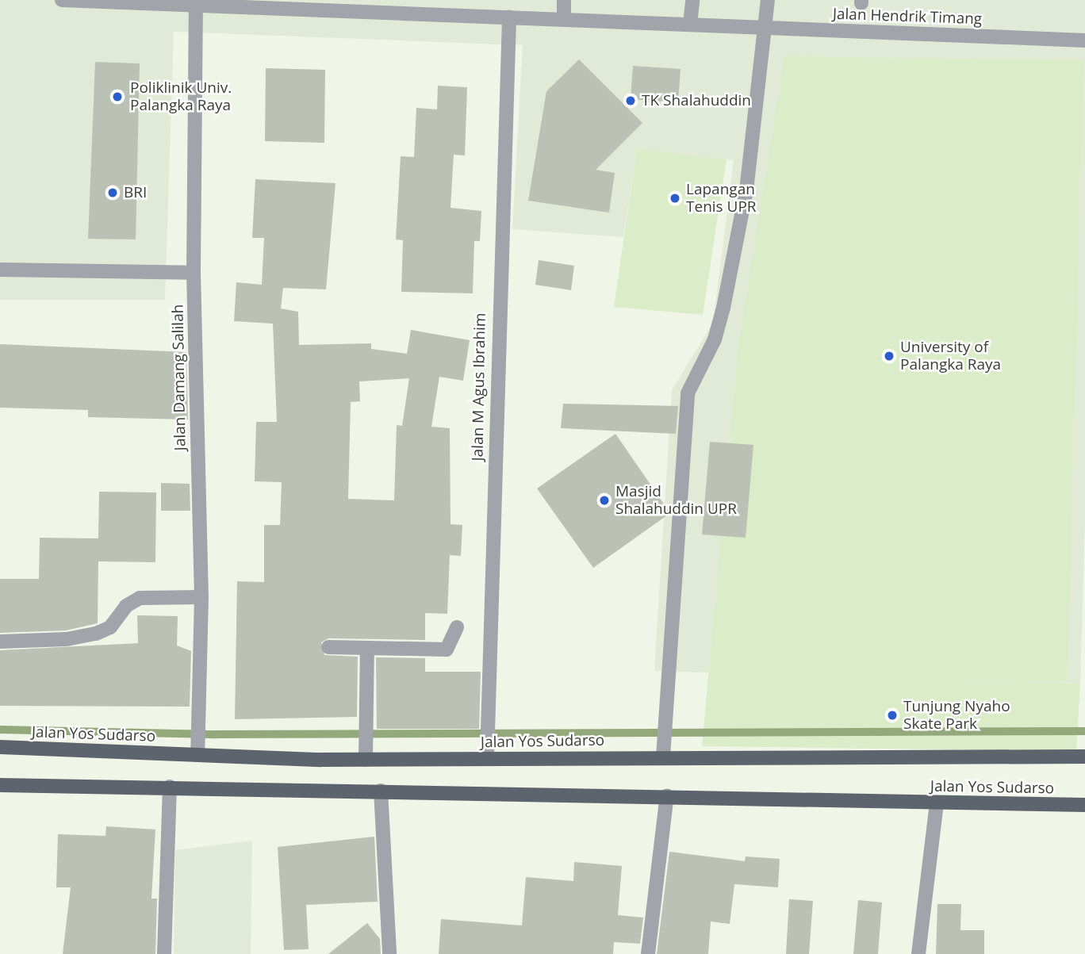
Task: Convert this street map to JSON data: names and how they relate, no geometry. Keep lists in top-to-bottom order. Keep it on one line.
{"streets":{"main road":["Jalan Yos Sudarso"],"street":["Jalan Hendrik Timang","Jalan Damang Salilah","Jalan M Agus Ibrahim"]},"crossings":[["Jalan Hendrik Timang","Jalan Damang Salilah"],["Jalan Hendrik Timang","Jalan M Agus Ibrahim"],["Jalan Damang Salilah","Jalan Yos Sudarso"],["Jalan M Agus Ibrahim","Jalan Yos Sudarso"]],"places":["Poliklinik Univ. Palangka Raya","TK Shalahuddin","BRI","Lapangan Tenis UPR","University of Palangka Raya","Masjid Shalahuddin UPR","Tunjung Nyaho Skate Park"]}
